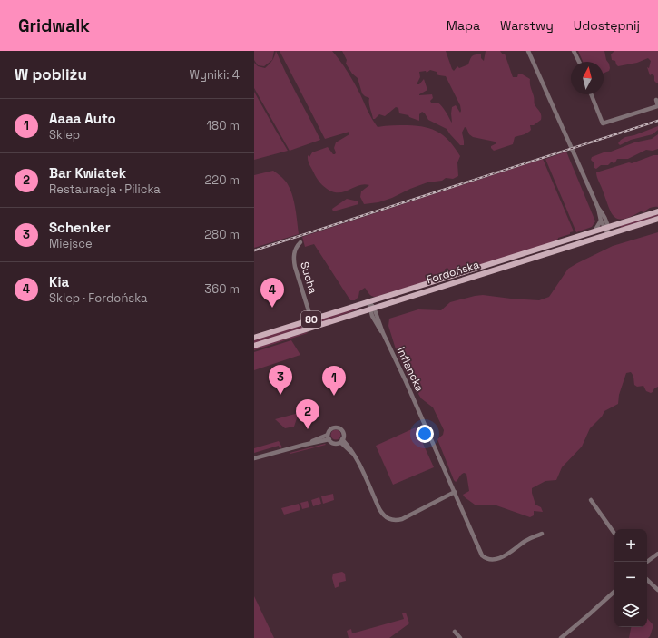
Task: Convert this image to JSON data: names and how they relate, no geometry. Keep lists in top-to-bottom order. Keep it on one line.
{"streets":{"main road":["Fordońska","80"],"street":["Sucha","Inflancka"]},"crossings":[["Fordońska","Sucha"],["Fordońska","Inflancka"]],"north":"top","page":{"header":"Gridwalk","nav":["Mapa","Warstwy","Udostępnij"],"heading":["W pobliżu","Wyniki: 4"],"list":[{"mark":"1","name":"Aaaa Auto","note":"Sklep","value":"180 m"},{"mark":"2","name":"Bar Kwiatek","note":"Restauracja · Pilicka","value":"220 m"},{"mark":"3","name":"Schenker","note":"Miejsce","value":"280 m"},{"mark":"4","name":"Kia","note":"Sklep · Fordońska","value":"360 m"}],"pins":["4","3","1","2"],"map_buttons":["+","−"]}}
